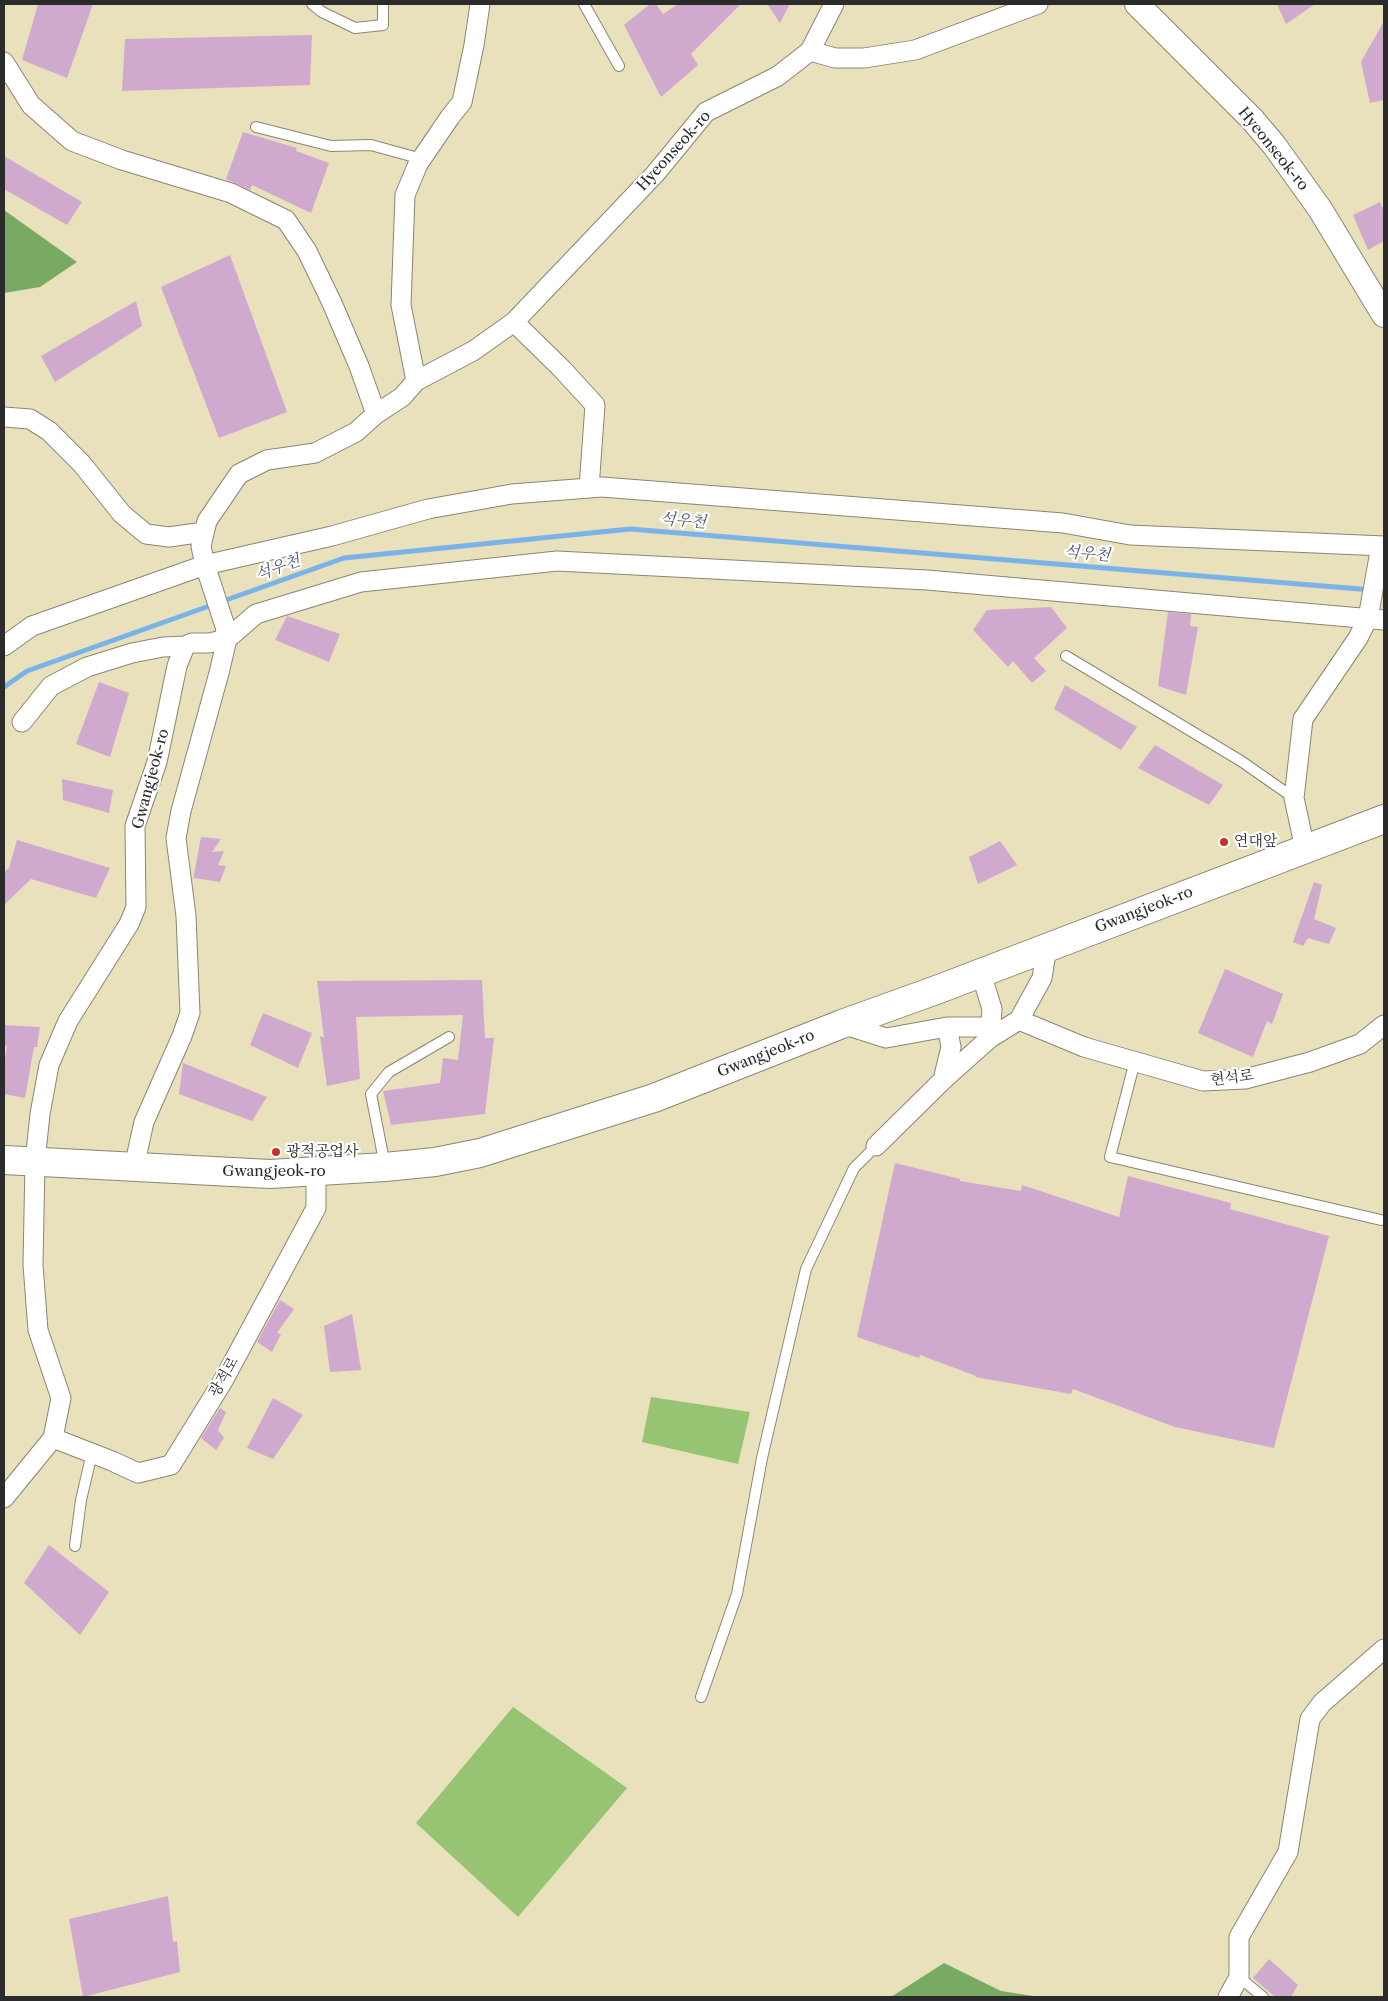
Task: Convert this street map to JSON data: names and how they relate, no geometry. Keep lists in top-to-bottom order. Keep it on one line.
{"streets":{"main road":["Gwangjeok-ro"],"street":["Hyeonseok-ro","현석로","광적로"]},"crossings":[["Gwangjeok-ro","광적로"]],"water":["석우천"],"places":["연대앞","광적공업사"]}
